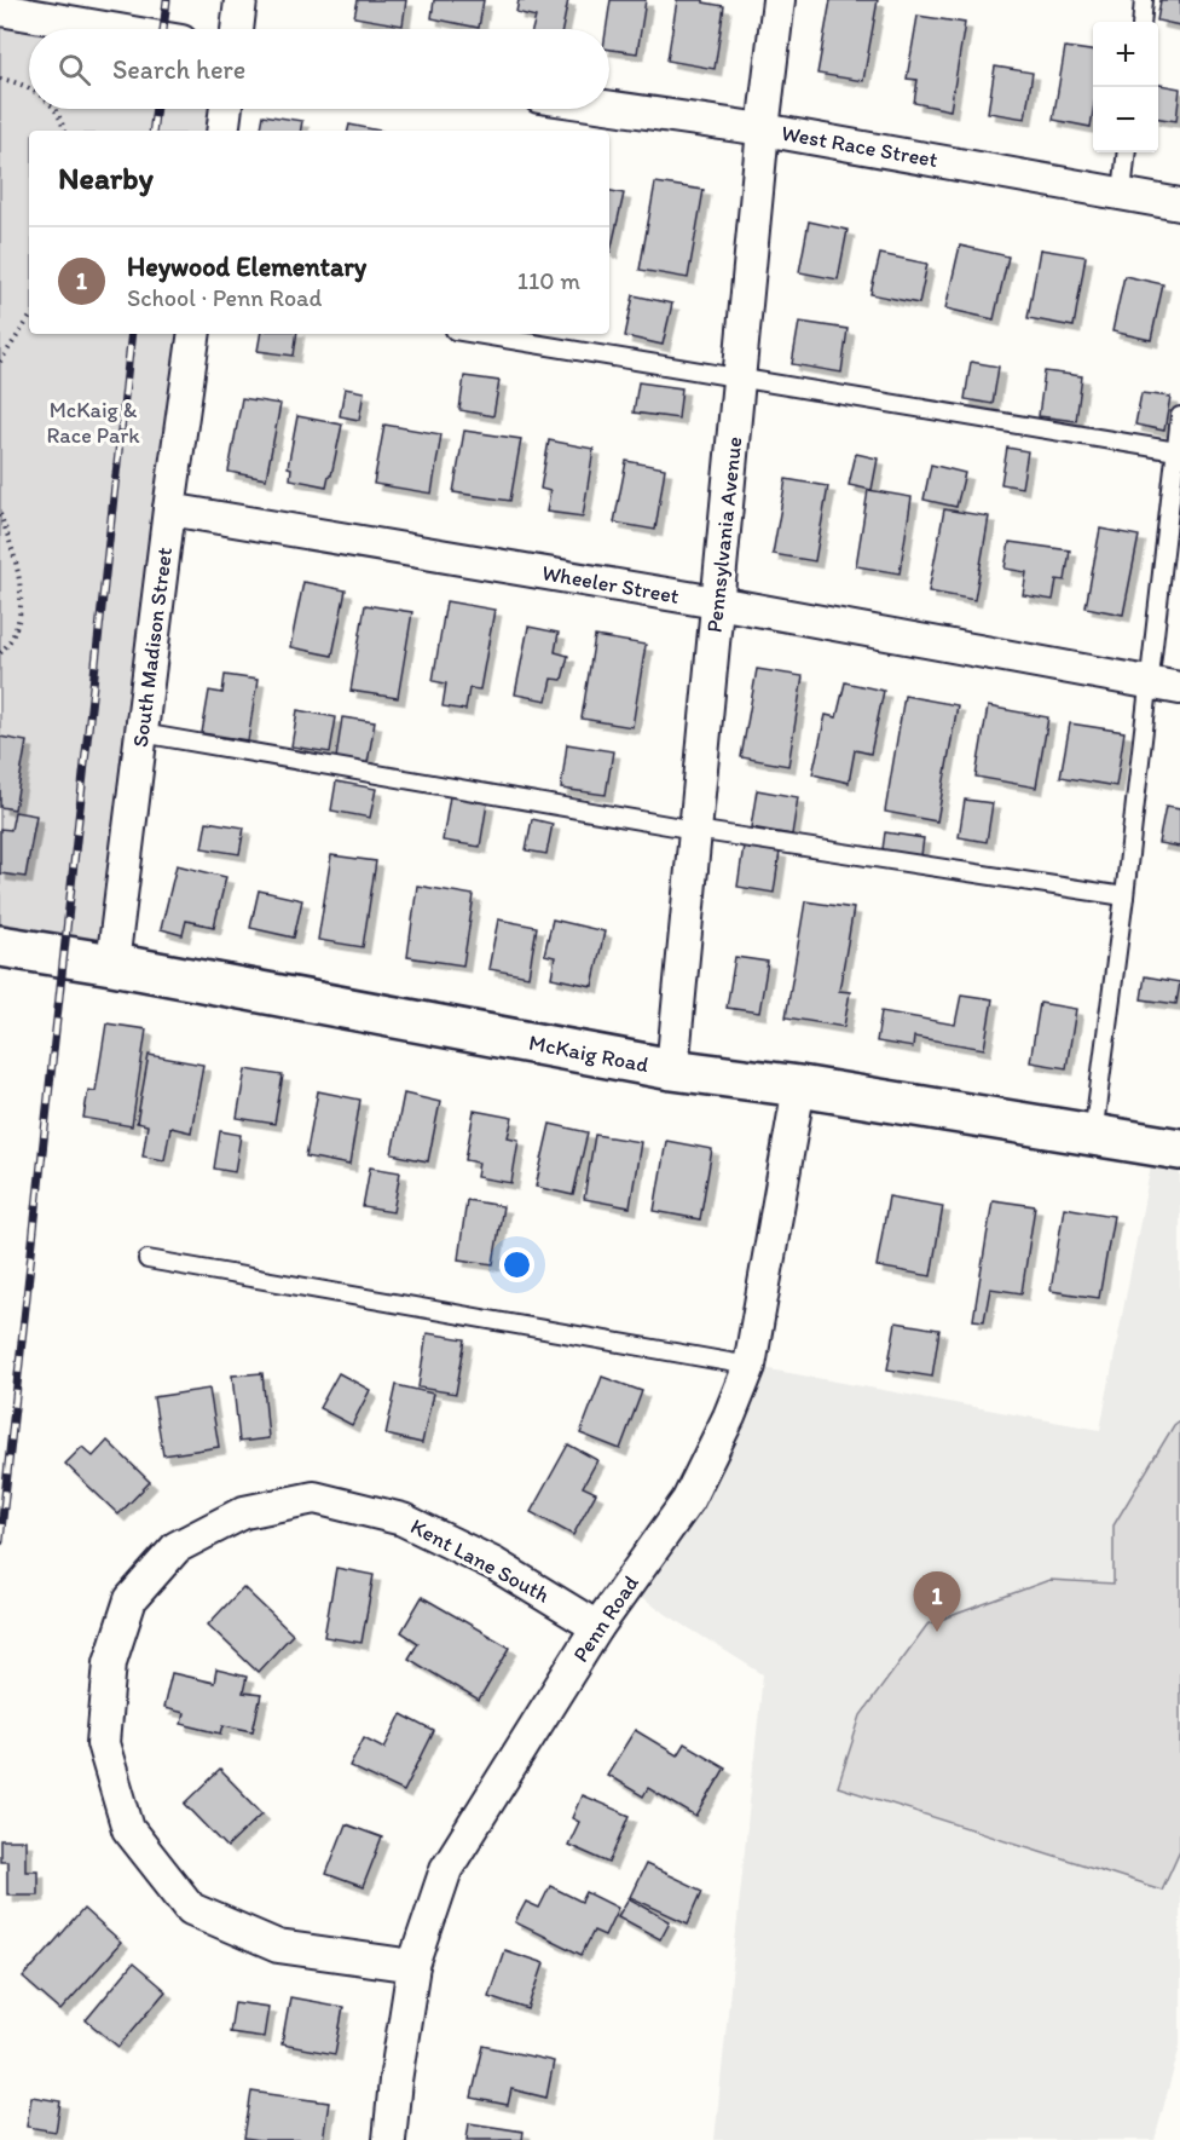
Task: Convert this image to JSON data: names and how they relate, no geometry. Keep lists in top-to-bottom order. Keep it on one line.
{"streets":{"street":["West Race Street","Pennsylvania Avenue","Wheeler Street","South Madison Street","McKaig Road","Kent Lane South","Penn Road"]},"crossings":[["West Race Street","Pennsylvania Avenue"],["Pennsylvania Avenue","Wheeler Street"],["Pennsylvania Avenue","McKaig Road"],["Wheeler Street","South Madison Street"],["South Madison Street","McKaig Road"],["McKaig Road","Penn Road"],["Kent Lane South","Penn Road"]],"parks":["McKaig & Race Park"],"page":{"map_buttons":["+","−"],"search":"Search here","heading":"Nearby","list":[{"mark":"1","name":"Heywood Elementary","note":"School · Penn Road","value":"110 m"}],"pins":"1"}}
